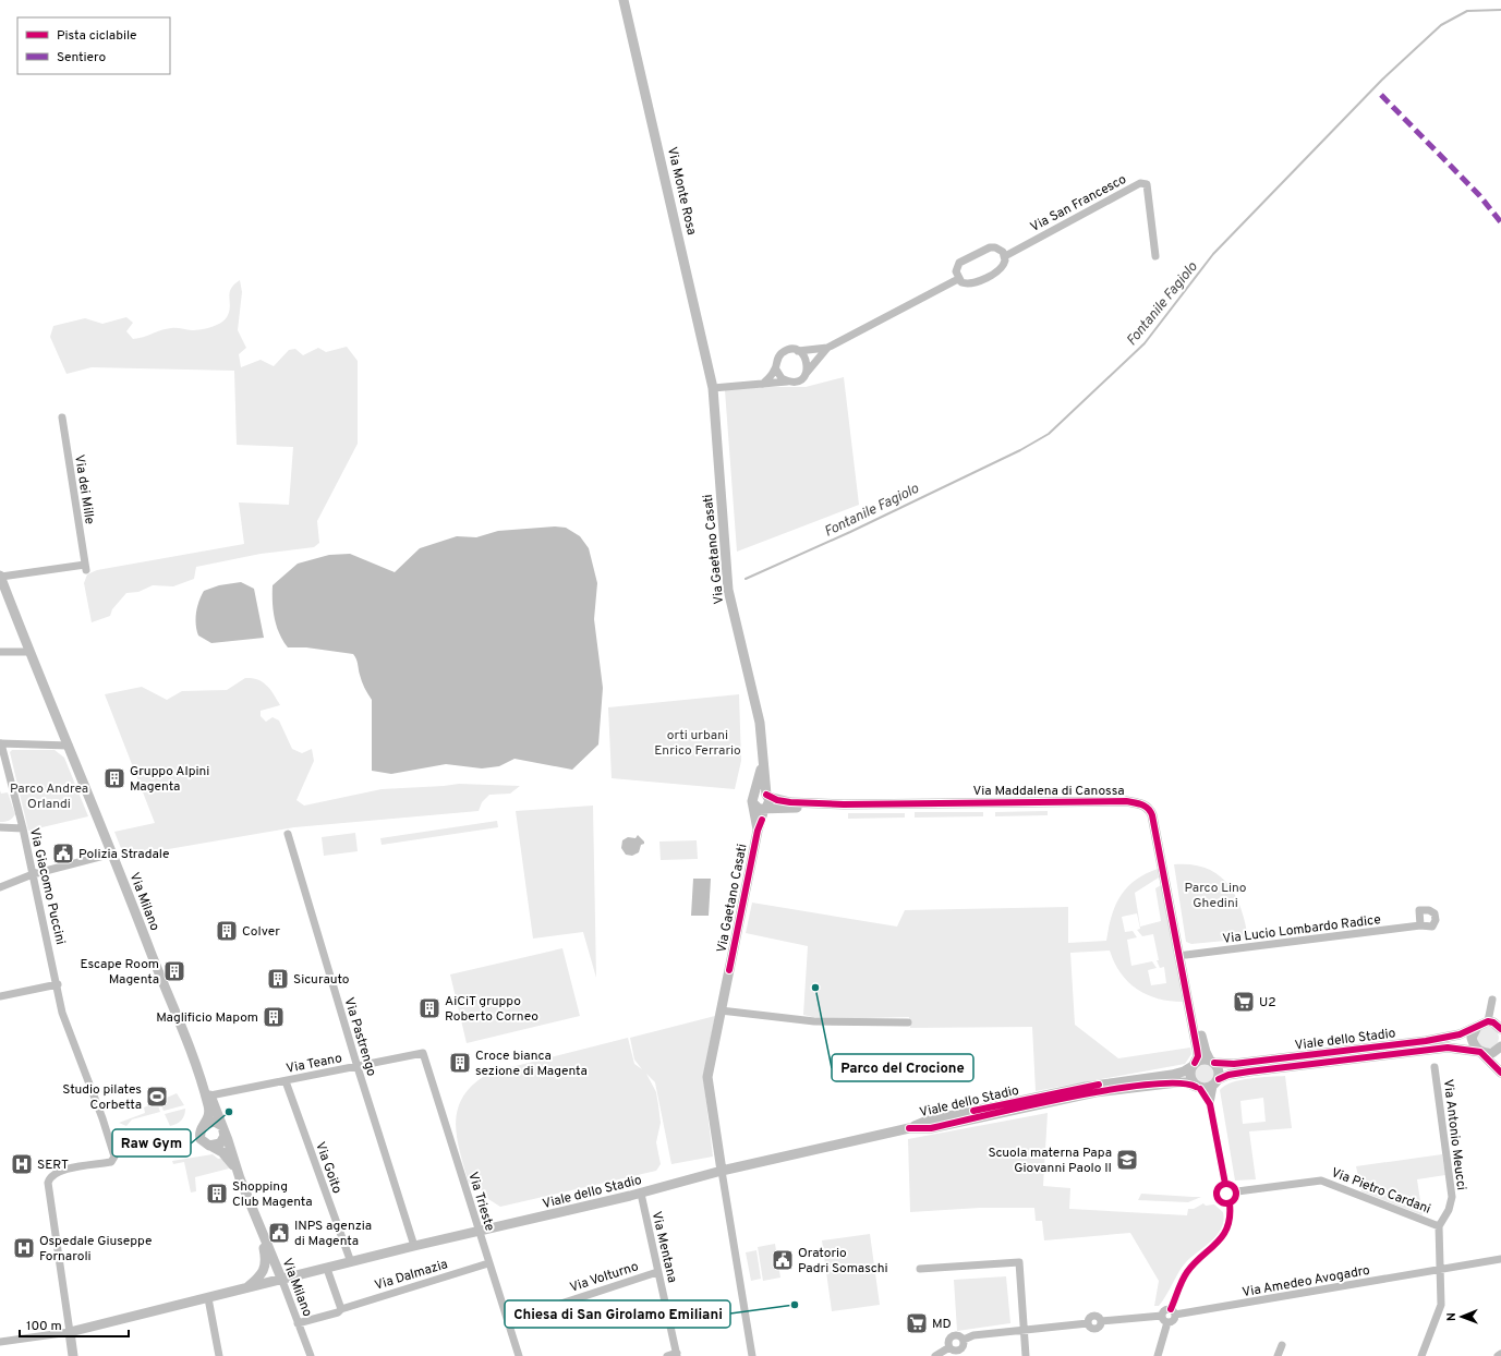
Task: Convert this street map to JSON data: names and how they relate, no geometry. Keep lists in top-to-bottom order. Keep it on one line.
{"streets":{"street":["Via Monte Rosa","Via San Francesco","Via dei Mille","Via Gaetano Casati","Via Maddalena di Canossa","Via Giacomo Puccini","Via Milano","Via Lucio Lombardo Radice","Via Pastrengo","Viale dello Stadio","Via Teano","Via Antonio Meucci","Via Goito","Via Pietro Cardani","Via Trieste","Via Mentana","Via Dalmazia","Via Volturno","Via Amedeo Avogadro"]},"crossings":[["Via Monte Rosa","Via Gaetano Casati"],["Via dei Mille","Via Milano"],["Via Gaetano Casati","Via Maddalena di Canossa"],["Via Gaetano Casati","Viale dello Stadio"],["Via Maddalena di Canossa","Via Lucio Lombardo Radice"],["Via Maddalena di Canossa","Viale dello Stadio"],["Via Giacomo Puccini","Viale dello Stadio"],["Via Milano","Viale dello Stadio"],["Via Milano","Via Teano"],["Via Milano","Via Dalmazia"],["Via Pastrengo","Viale dello Stadio"],["Via Pastrengo","Via Teano"],["Viale dello Stadio","Via Goito"],["Viale dello Stadio","Via Trieste"],["Viale dello Stadio","Via Mentana"],["Via Teano","Via Goito"],["Via Teano","Via Trieste"],["Via Antonio Meucci","Via Pietro Cardani"],["Via Trieste","Via Dalmazia"],["Via Trieste","Via Volturno"],["Via Mentana","Via Volturno"]],"water":["Fontanile Fagiolo"],"parks":["orti urbani Enrico Ferrario","Parco Andrea Orlandi","Parco Lino Ghedini"],"places":{"building":["Gruppo Alpini Magenta","Colver","Escape Room Magenta","Sicurauto","AiCiT gruppo Roberto Corneo","Maglificio Mapom","Croce bianca sezione di Magenta","Shopping Club Magenta"],"public building":["Polizia Stradale","INPS agenzia di Magenta","Oratorio Padri Somaschi"],"other":["Parco del Crocione","Raw Gym","Chiesa di San Girolamo Emiliani"],"supermarket":["U2","MD"],"sports":["Studio pilates Corbetta"],"school or university":["Scuola materna Papa Giovanni Paolo II"],"hospital":["SERT","Ospedale Giuseppe Fornaroli"]},"legend":["Pista ciclabile","Sentiero"],"scale_bar":"100 m","north":"left"}
